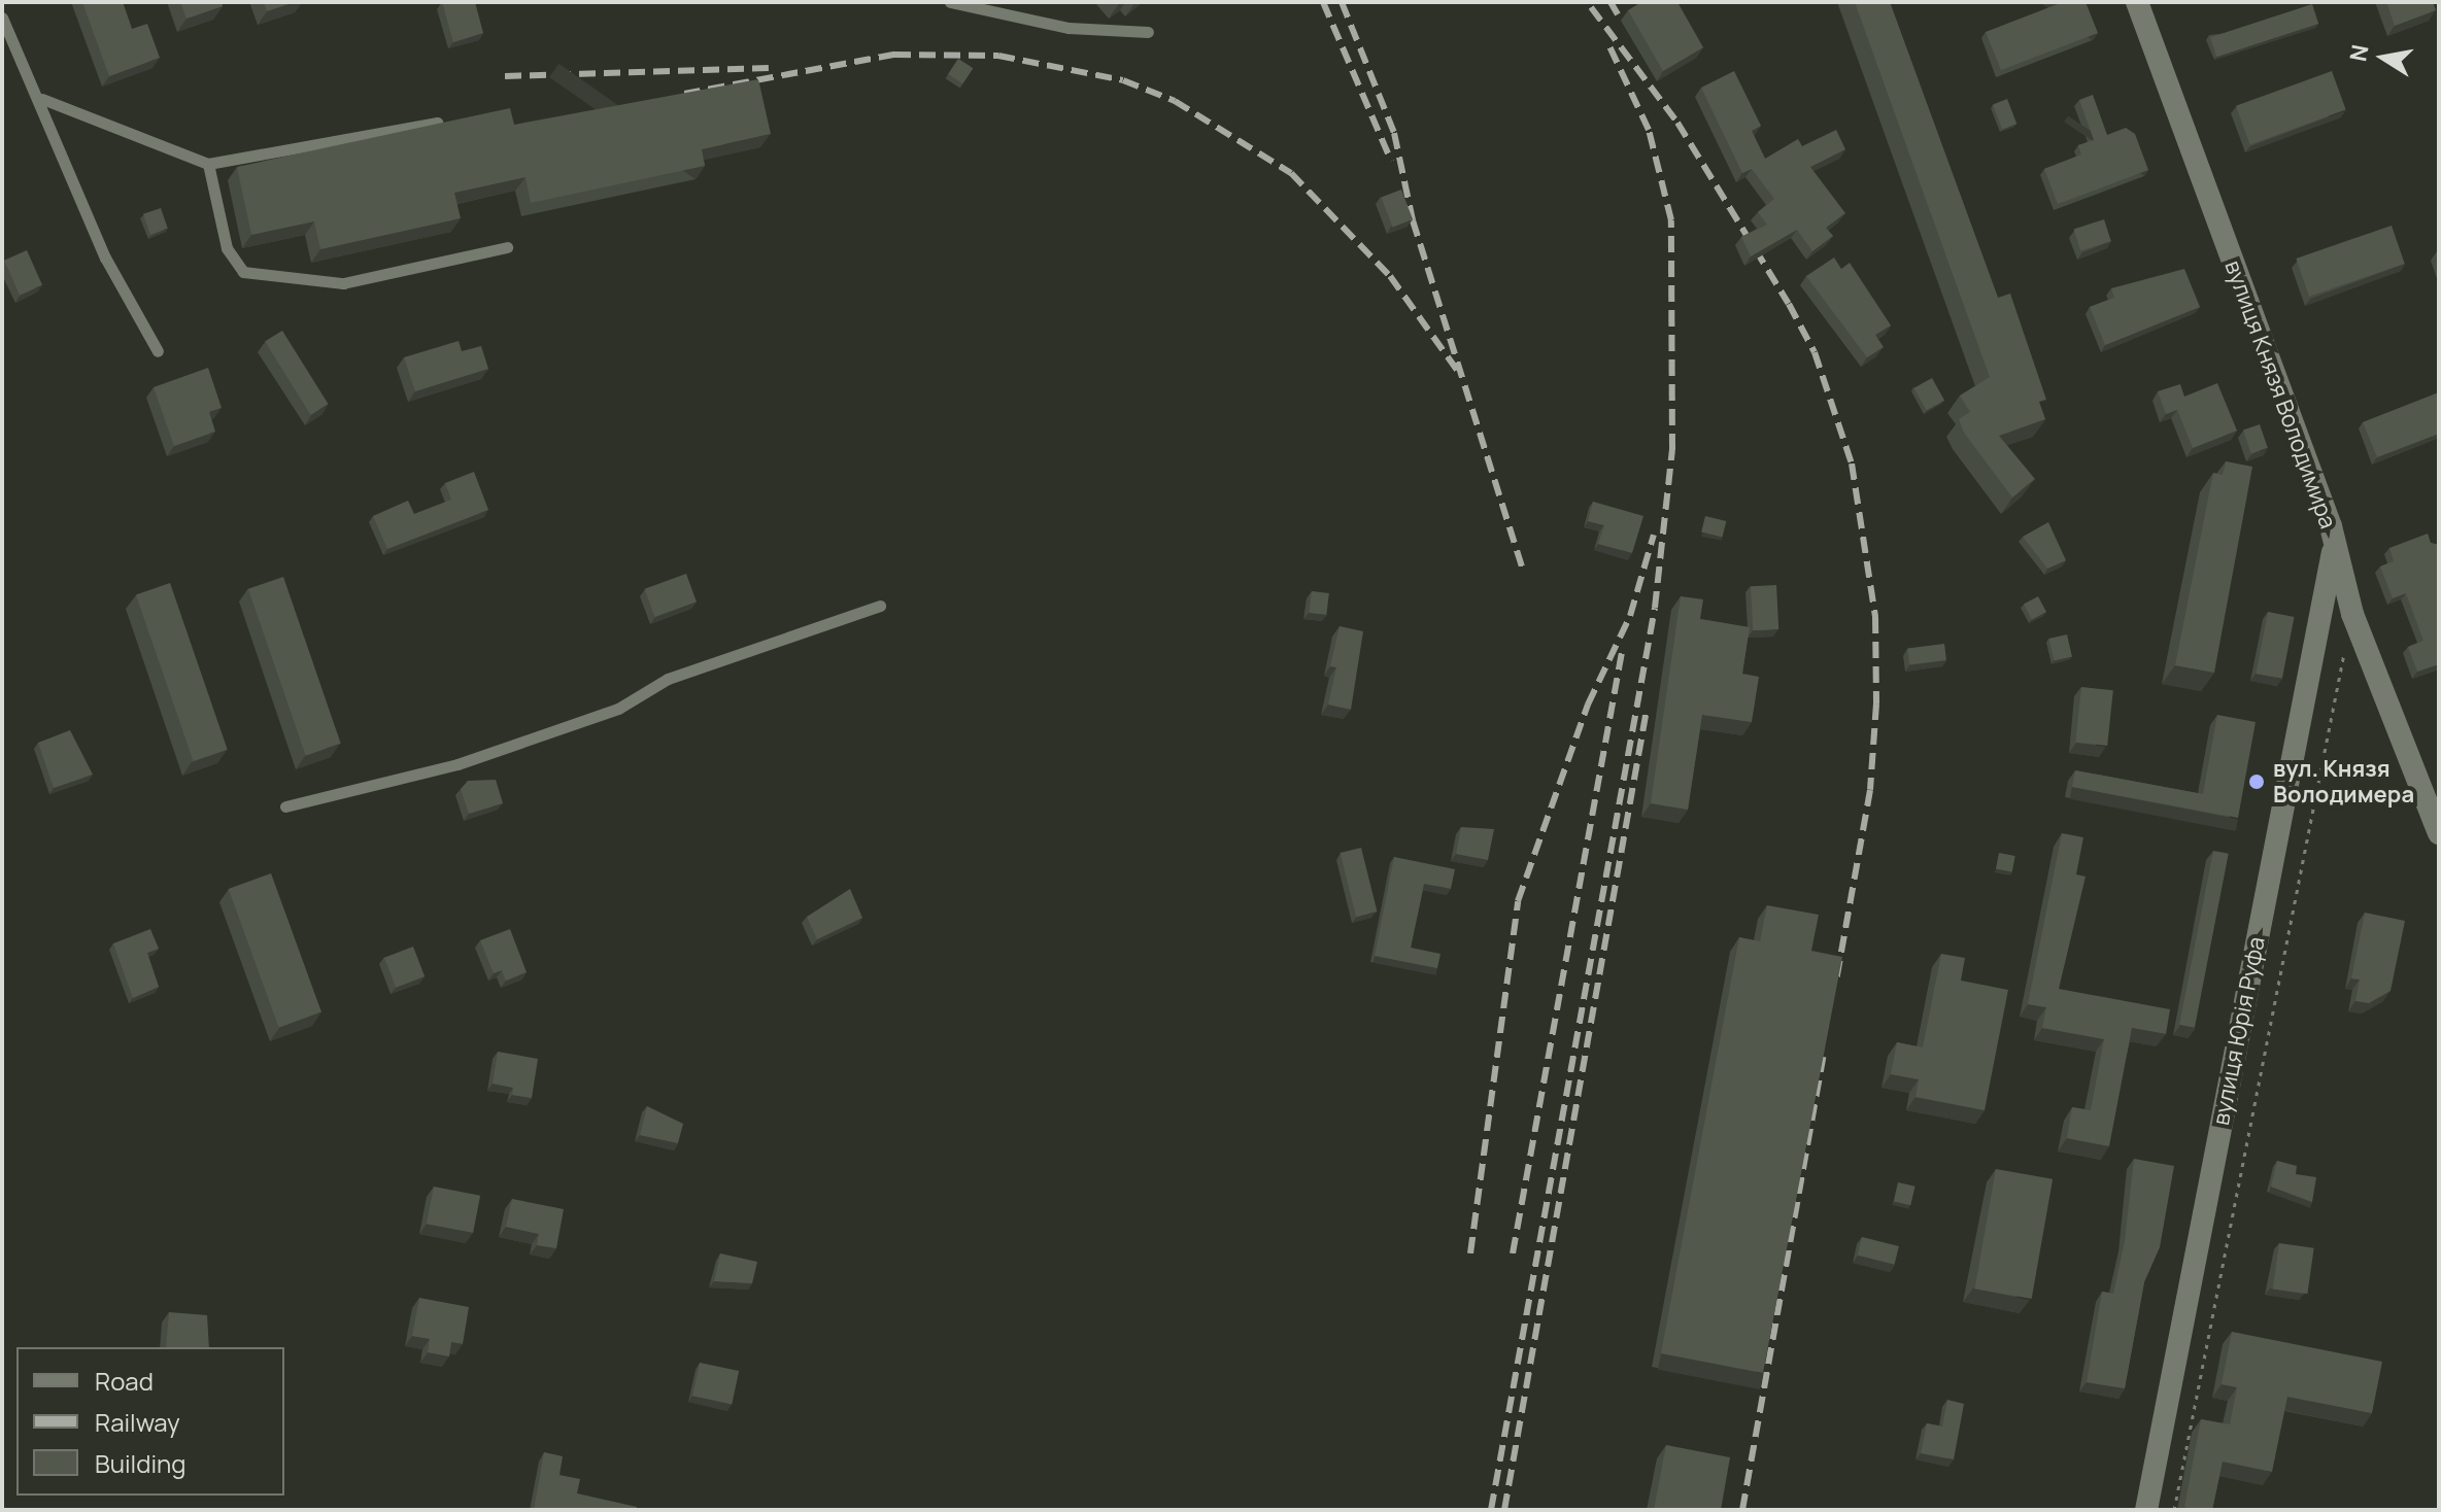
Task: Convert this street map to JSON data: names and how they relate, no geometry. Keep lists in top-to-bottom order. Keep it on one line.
{"streets":{"street":["вулиця Князя Володимира","вулиця Юрія Руфа"]},"crossings":[["вулиця Князя Володимира","вулиця Юрія Руфа"]],"places":["вул. Князя Володимера"],"legend":["Road","Railway","Building"],"north":"left"}
